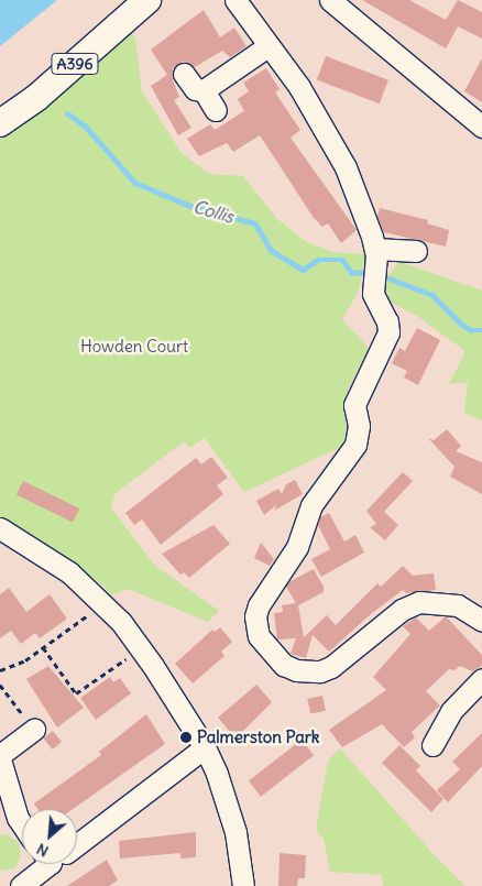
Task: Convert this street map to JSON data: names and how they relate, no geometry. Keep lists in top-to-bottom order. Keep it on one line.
{"streets":{"main road":["A396"]},"water":["Collis"],"parks":["Howden Court"],"places":["Palmerston Park"],"north":"bottom left"}
